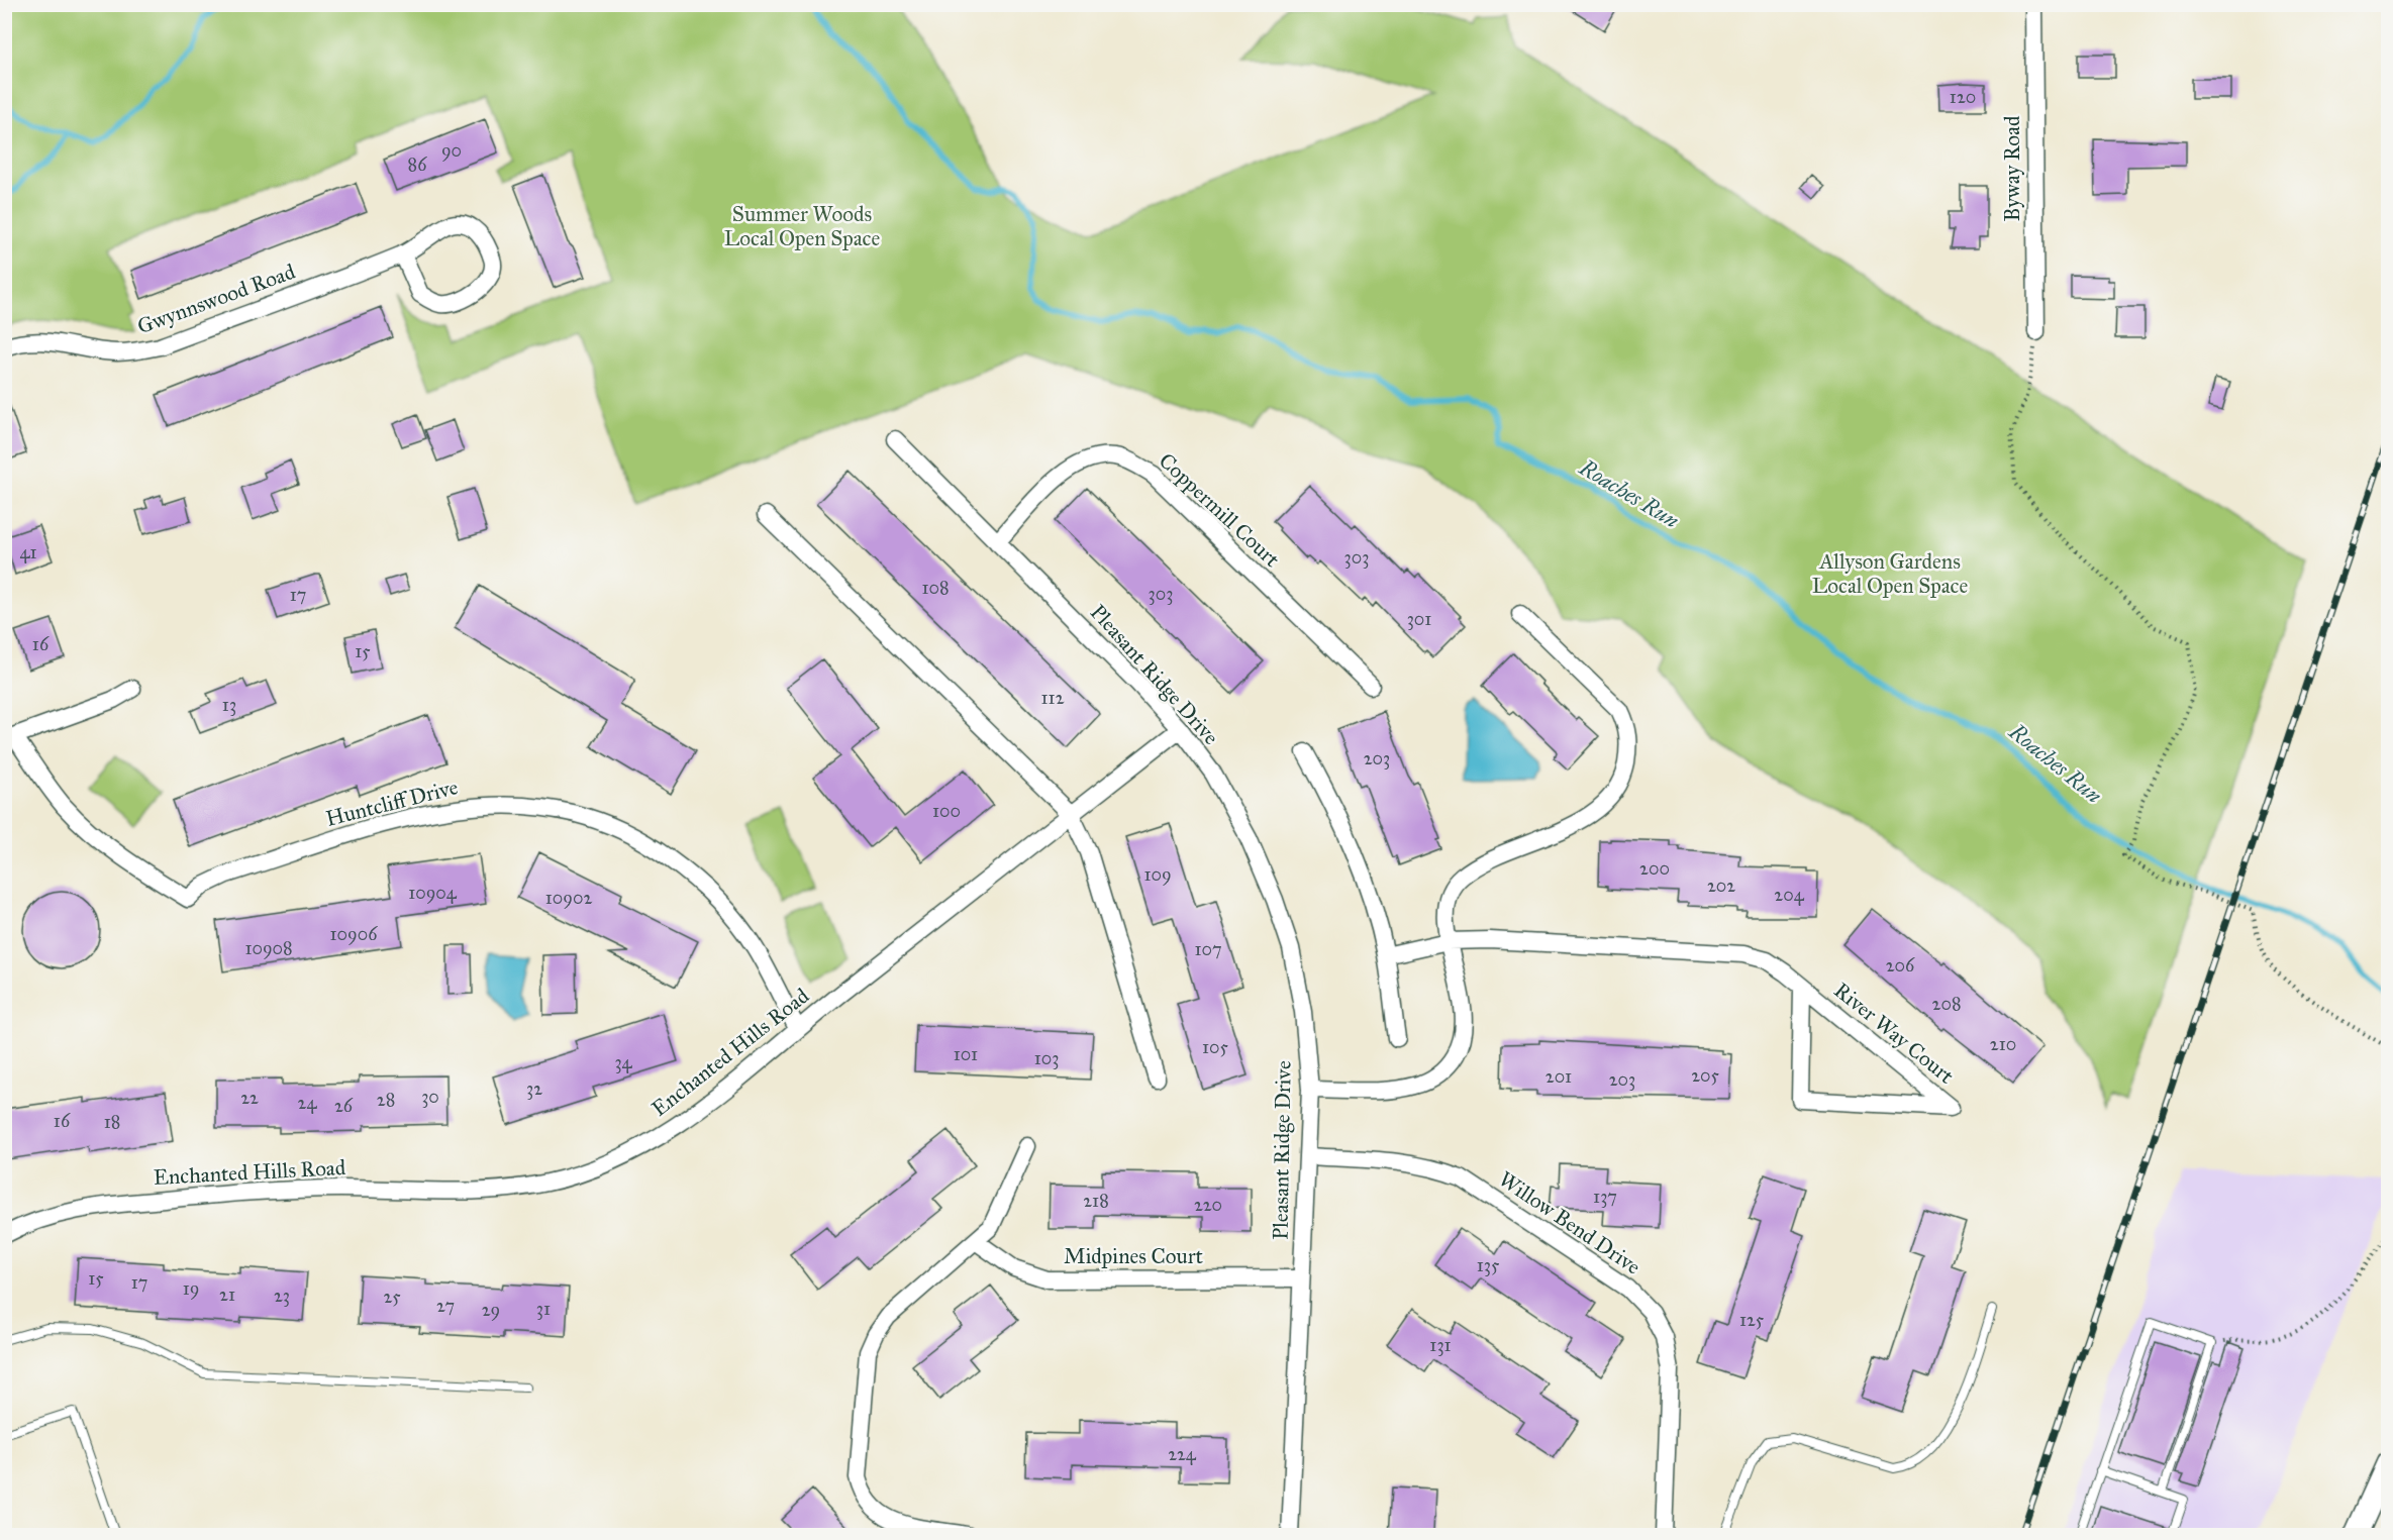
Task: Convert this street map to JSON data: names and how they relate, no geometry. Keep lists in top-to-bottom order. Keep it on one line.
{"streets":{"street":["Byway Road","Gwynnswood Road","Coppermill Court","Pleasant Ridge Drive","Huntcliff Drive","River Way Court","Enchanted Hills Road","Willow Bend Drive","Midpines Court"]},"crossings":[["Coppermill Court","Pleasant Ridge Drive"],["Pleasant Ridge Drive","Enchanted Hills Road"],["Pleasant Ridge Drive","Willow Bend Drive"],["Pleasant Ridge Drive","Midpines Court"],["Huntcliff Drive","Enchanted Hills Road"]],"water":["Roaches Run"],"parks":["Summer Woods Local Open Space","Allyson Gardens Local Open Space"],"house_numbers":["120","90","86","41","303","108","303","17","301","16","15","112","13","203","100","200","109","202","10904","204","10902","10906","10908","107","206","208","210","105","101","103","34","205","201","203","32","30","22","28","24","26","16","18","137","218","220","135","15","17","19","21","23","25","27","31","29","125","131","224"]}
